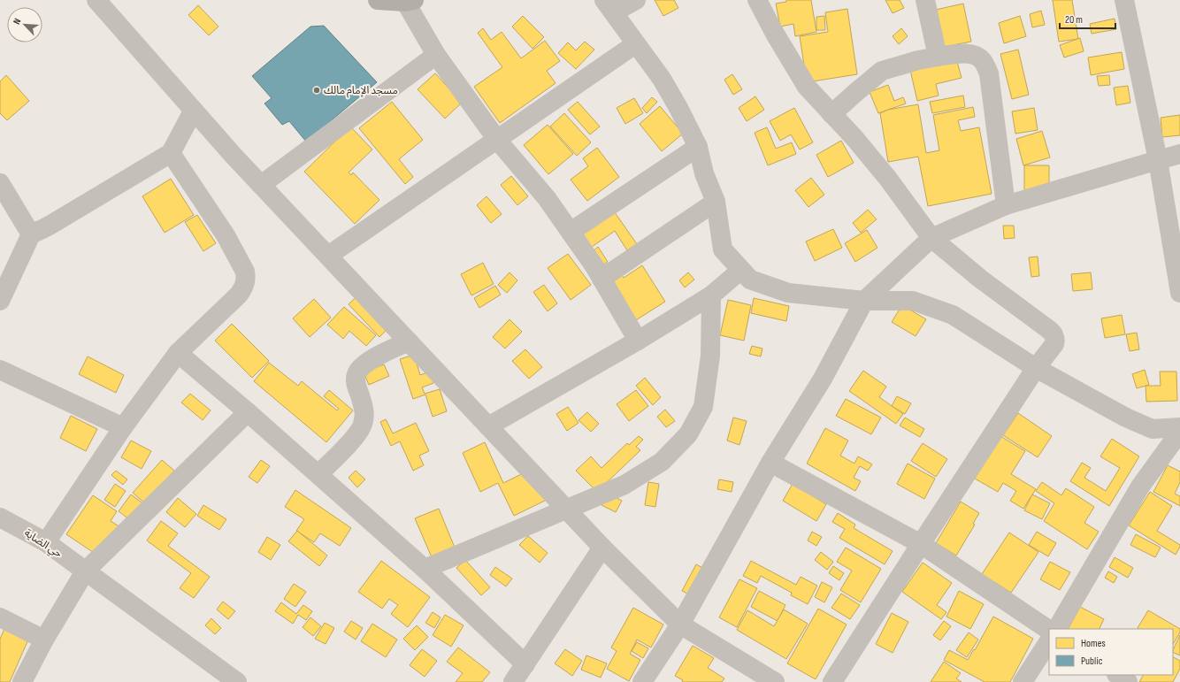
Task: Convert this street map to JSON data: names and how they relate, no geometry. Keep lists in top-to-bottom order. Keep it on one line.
{"streets":{"street":["حي الضاية"]},"places":["مسجد الإمام مالك"],"legend":["Homes","Public"],"scale_bar":"20 m","north":"top left"}
